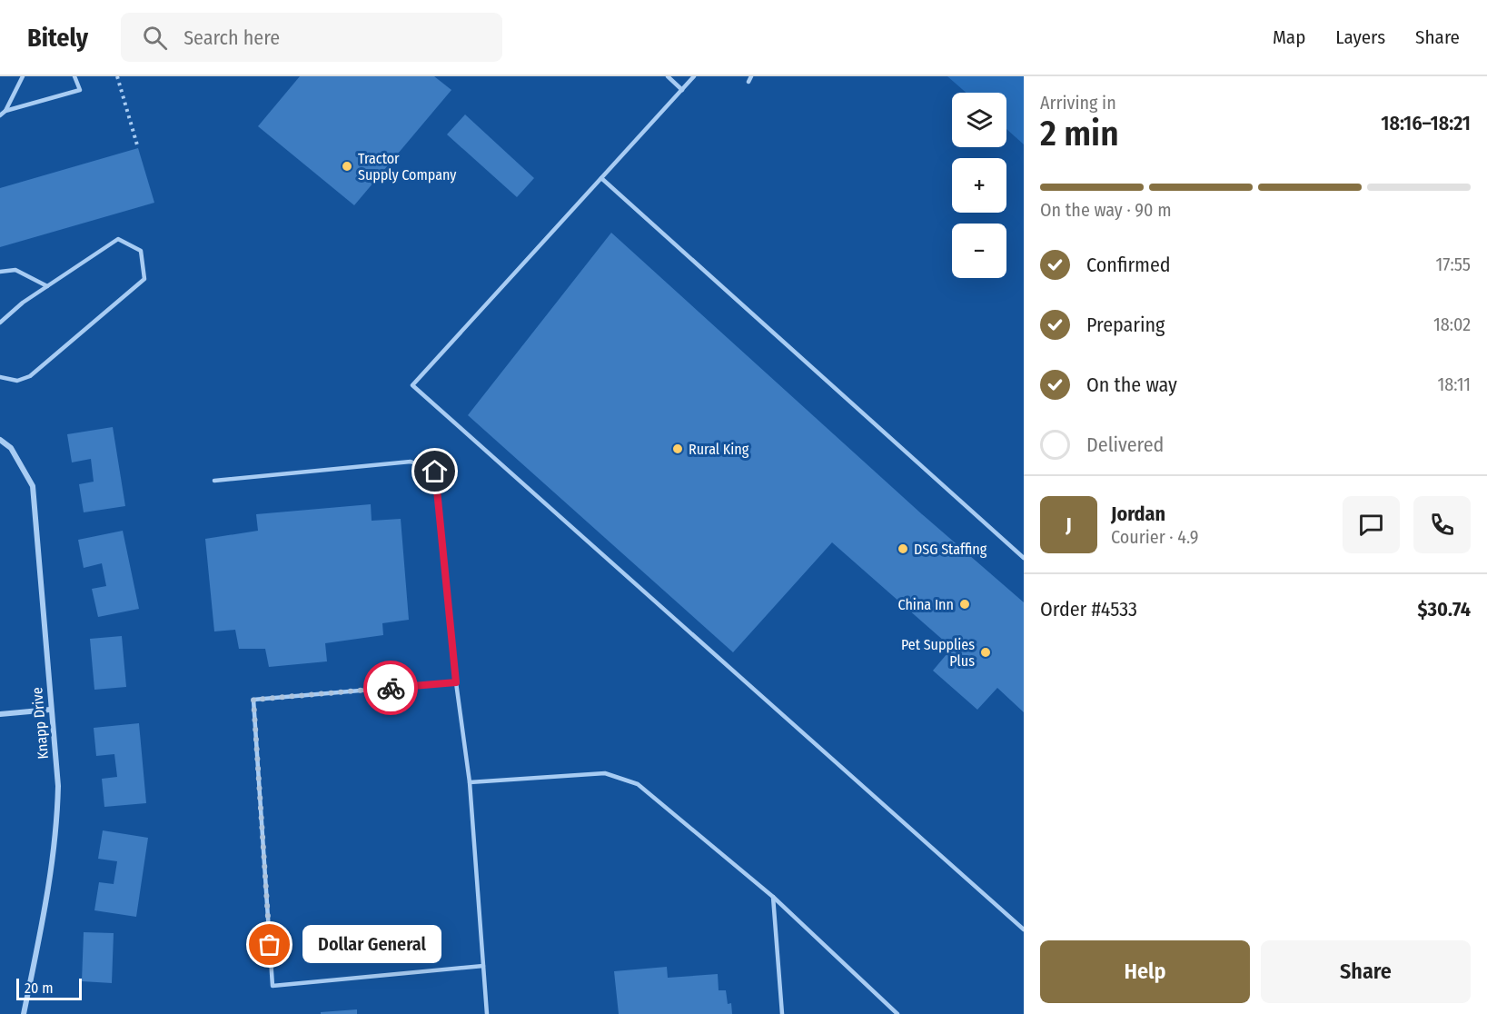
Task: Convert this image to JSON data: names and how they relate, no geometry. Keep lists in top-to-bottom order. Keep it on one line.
{"streets":{"street":["Knapp Drive"]},"places":["Tractor Supply Company","Rural King","DSG Staffing","China Inn","Pet Supplies Plus","Dollar General"],"scale_bar":"20 m","page":{"header":"Bitely","search":"Search here","nav":["Map","Layers","Share"],"heading":["2 min","Arriving in","18:16–18:21"],"panel":["Jordan","Courier · 4.9","Order #4533","$30.74"],"map_buttons":["+","−"],"bar":"On the way · 90 m","list":[["Confirmed","17:55"],["Preparing","18:02"],["On the way","18:11"],"Delivered"],"round":"J","bubble":"Dollar General","buttons":["Help","Share"],"scale":"20 m"}}
